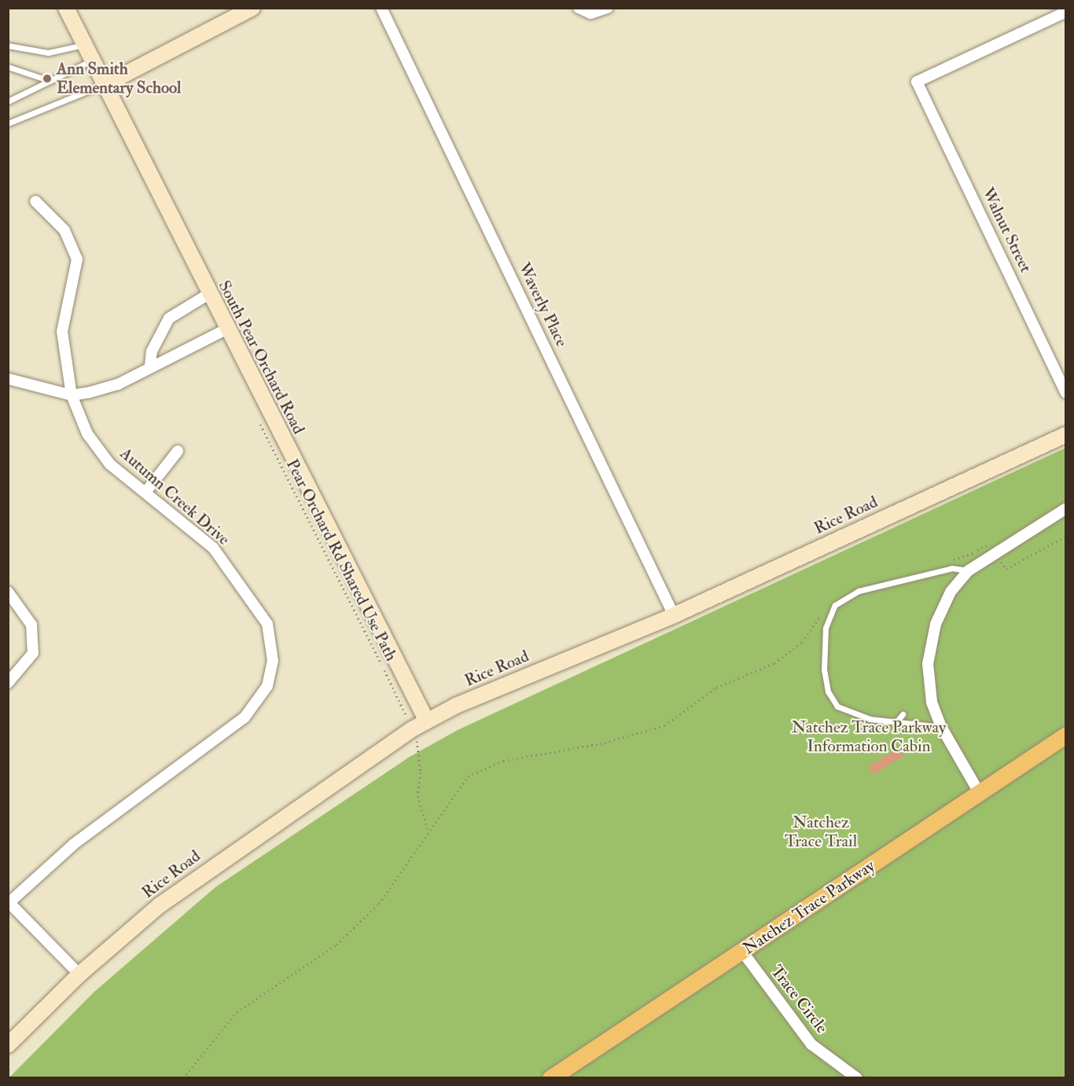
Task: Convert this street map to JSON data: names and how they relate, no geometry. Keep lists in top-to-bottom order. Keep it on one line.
{"streets":{"main road":["Natchez Trace Parkway"],"street":["Walnut Street","Waverly Place","South Pear Orchard Road","Autumn Creek Drive","Rice Road","Trace Circle"],"path":["Pear Orchard Rd Shared Use Path"]},"crossings":[["Waverly Place","Rice Road"],["South Pear Orchard Road","Rice Road"],["Natchez Trace Parkway","Trace Circle"]],"parks":["Natchez Trace Parkway Information Cabin","Natchez Trace Trail"],"places":["Ann Smith Elementary School"]}
